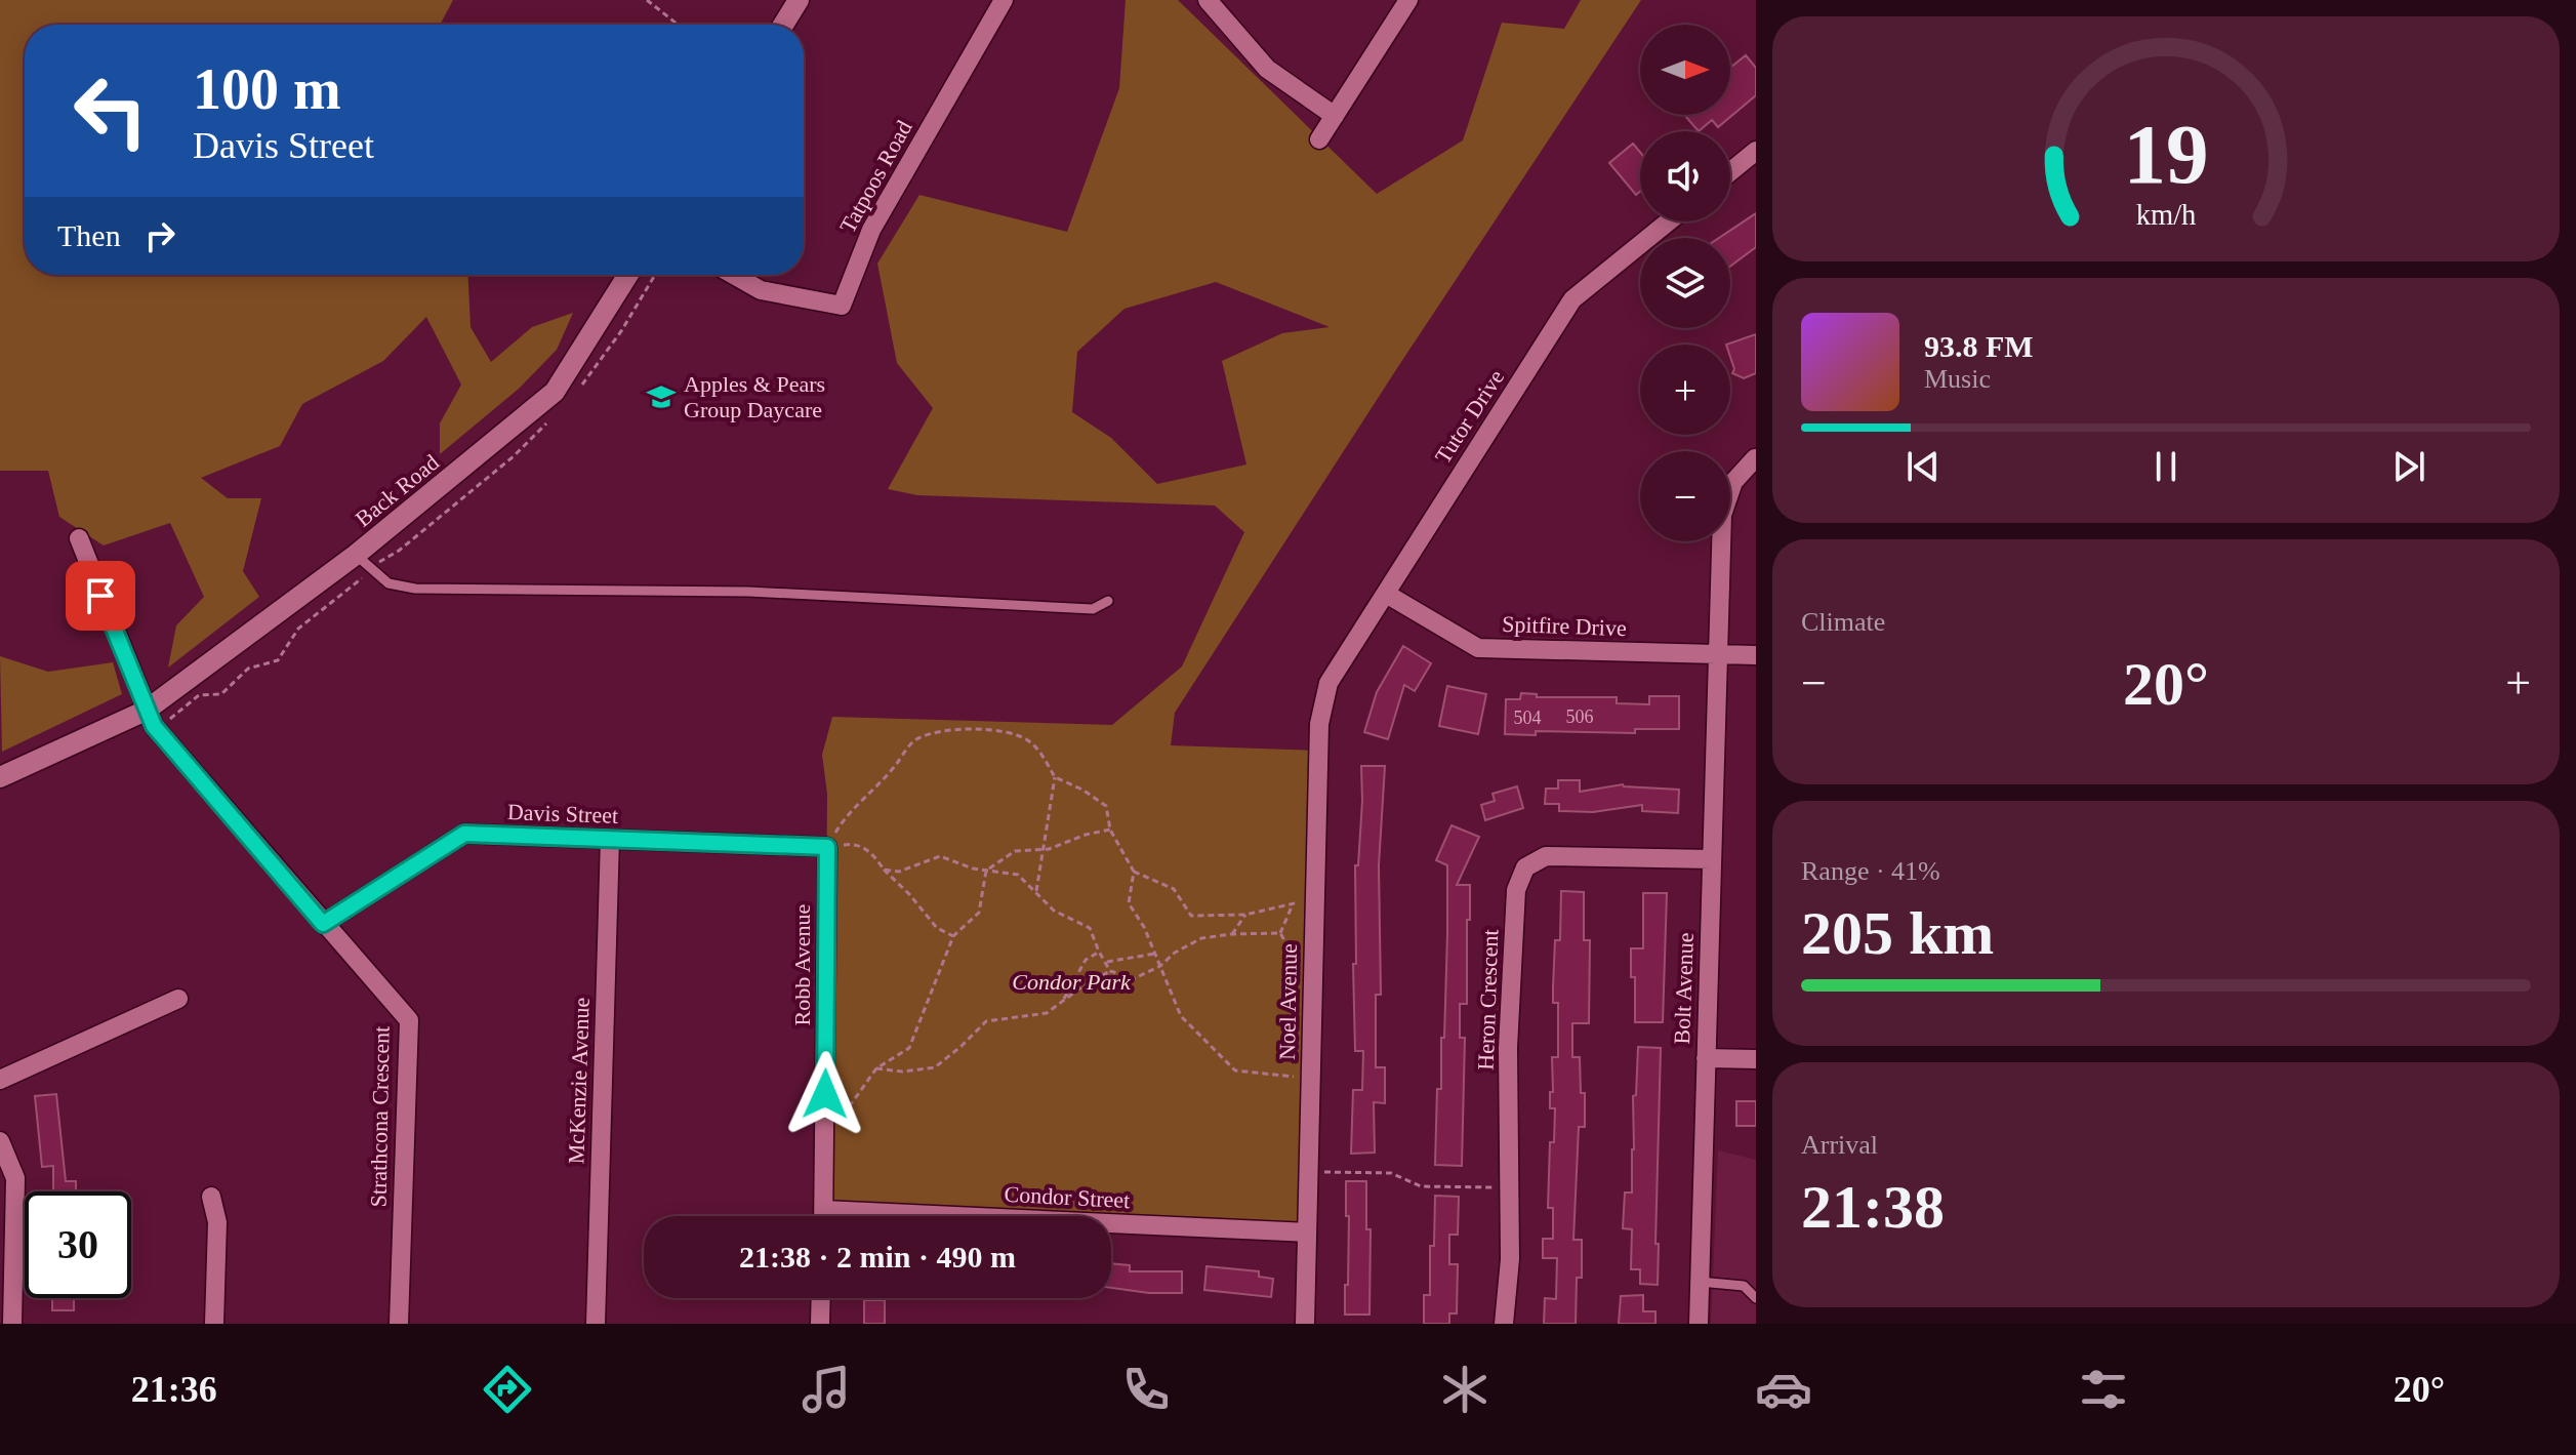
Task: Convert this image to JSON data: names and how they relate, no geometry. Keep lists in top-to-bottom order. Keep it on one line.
{"streets":{"street":["Tatpoos Road","Tutor Drive","Back Road","Spitfire Drive","Davis Street","Robb Avenue","Bolt Avenue","Heron Crescent","Noel Avenue","McKenzie Avenue","Strathcona Crescent","Condor Street"]},"crossings":[["Tutor Drive","Spitfire Drive"],["Tutor Drive","Noel Avenue"],["Back Road","Strathcona Crescent"],["Spitfire Drive","Bolt Avenue"],["Davis Street","Robb Avenue"],["Davis Street","McKenzie Avenue"],["Davis Street","Strathcona Crescent"],["Robb Avenue","Condor Street"],["Bolt Avenue","Heron Crescent"],["Noel Avenue","Condor Street"]],"parks":["Condor Park"],"places":{"school or university":["Apples & Pears Group Daycare"]},"house_numbers":["506","504"],"north":"right","page":{"map_buttons":["+","−"],"turn":["100 m","Davis Street"],"then":"Then","song":["93.8 FM","Music"],"tile":["Climate",["Range · 41%","205 km"],["Arrival","21:38"]],"heat":["−","20°","+"],"limit":"30","trip":"21:38 · 2 min · 490 m","tabs":["21:36","20°"],"gauge":["19","km/h"]}}
